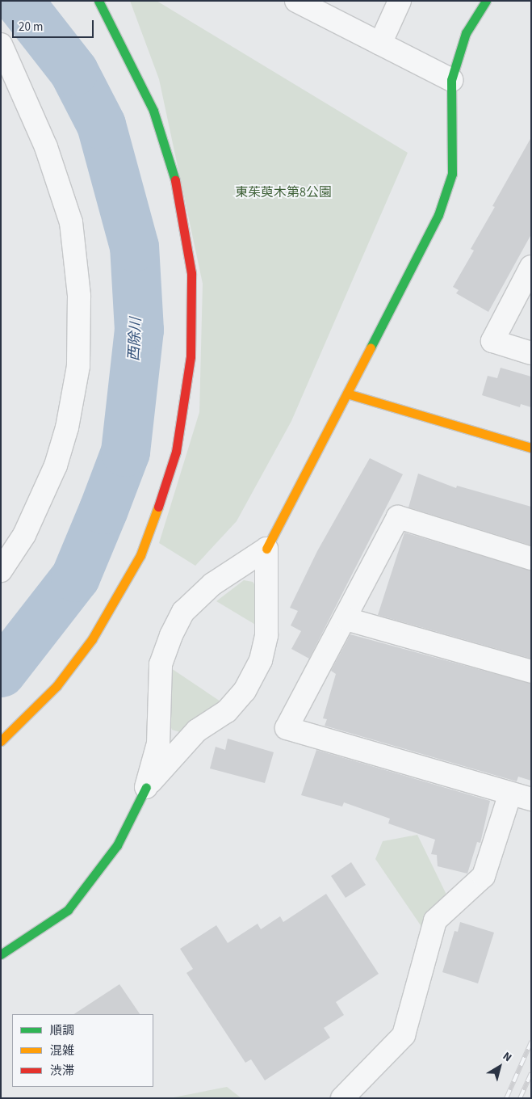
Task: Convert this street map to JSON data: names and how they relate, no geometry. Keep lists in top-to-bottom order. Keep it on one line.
{"water":["西除川"],"parks":["東茱萸木第8公園"],"legend":["順調","混雑","渋滞"],"scale_bar":"20 m","north":"top right"}
